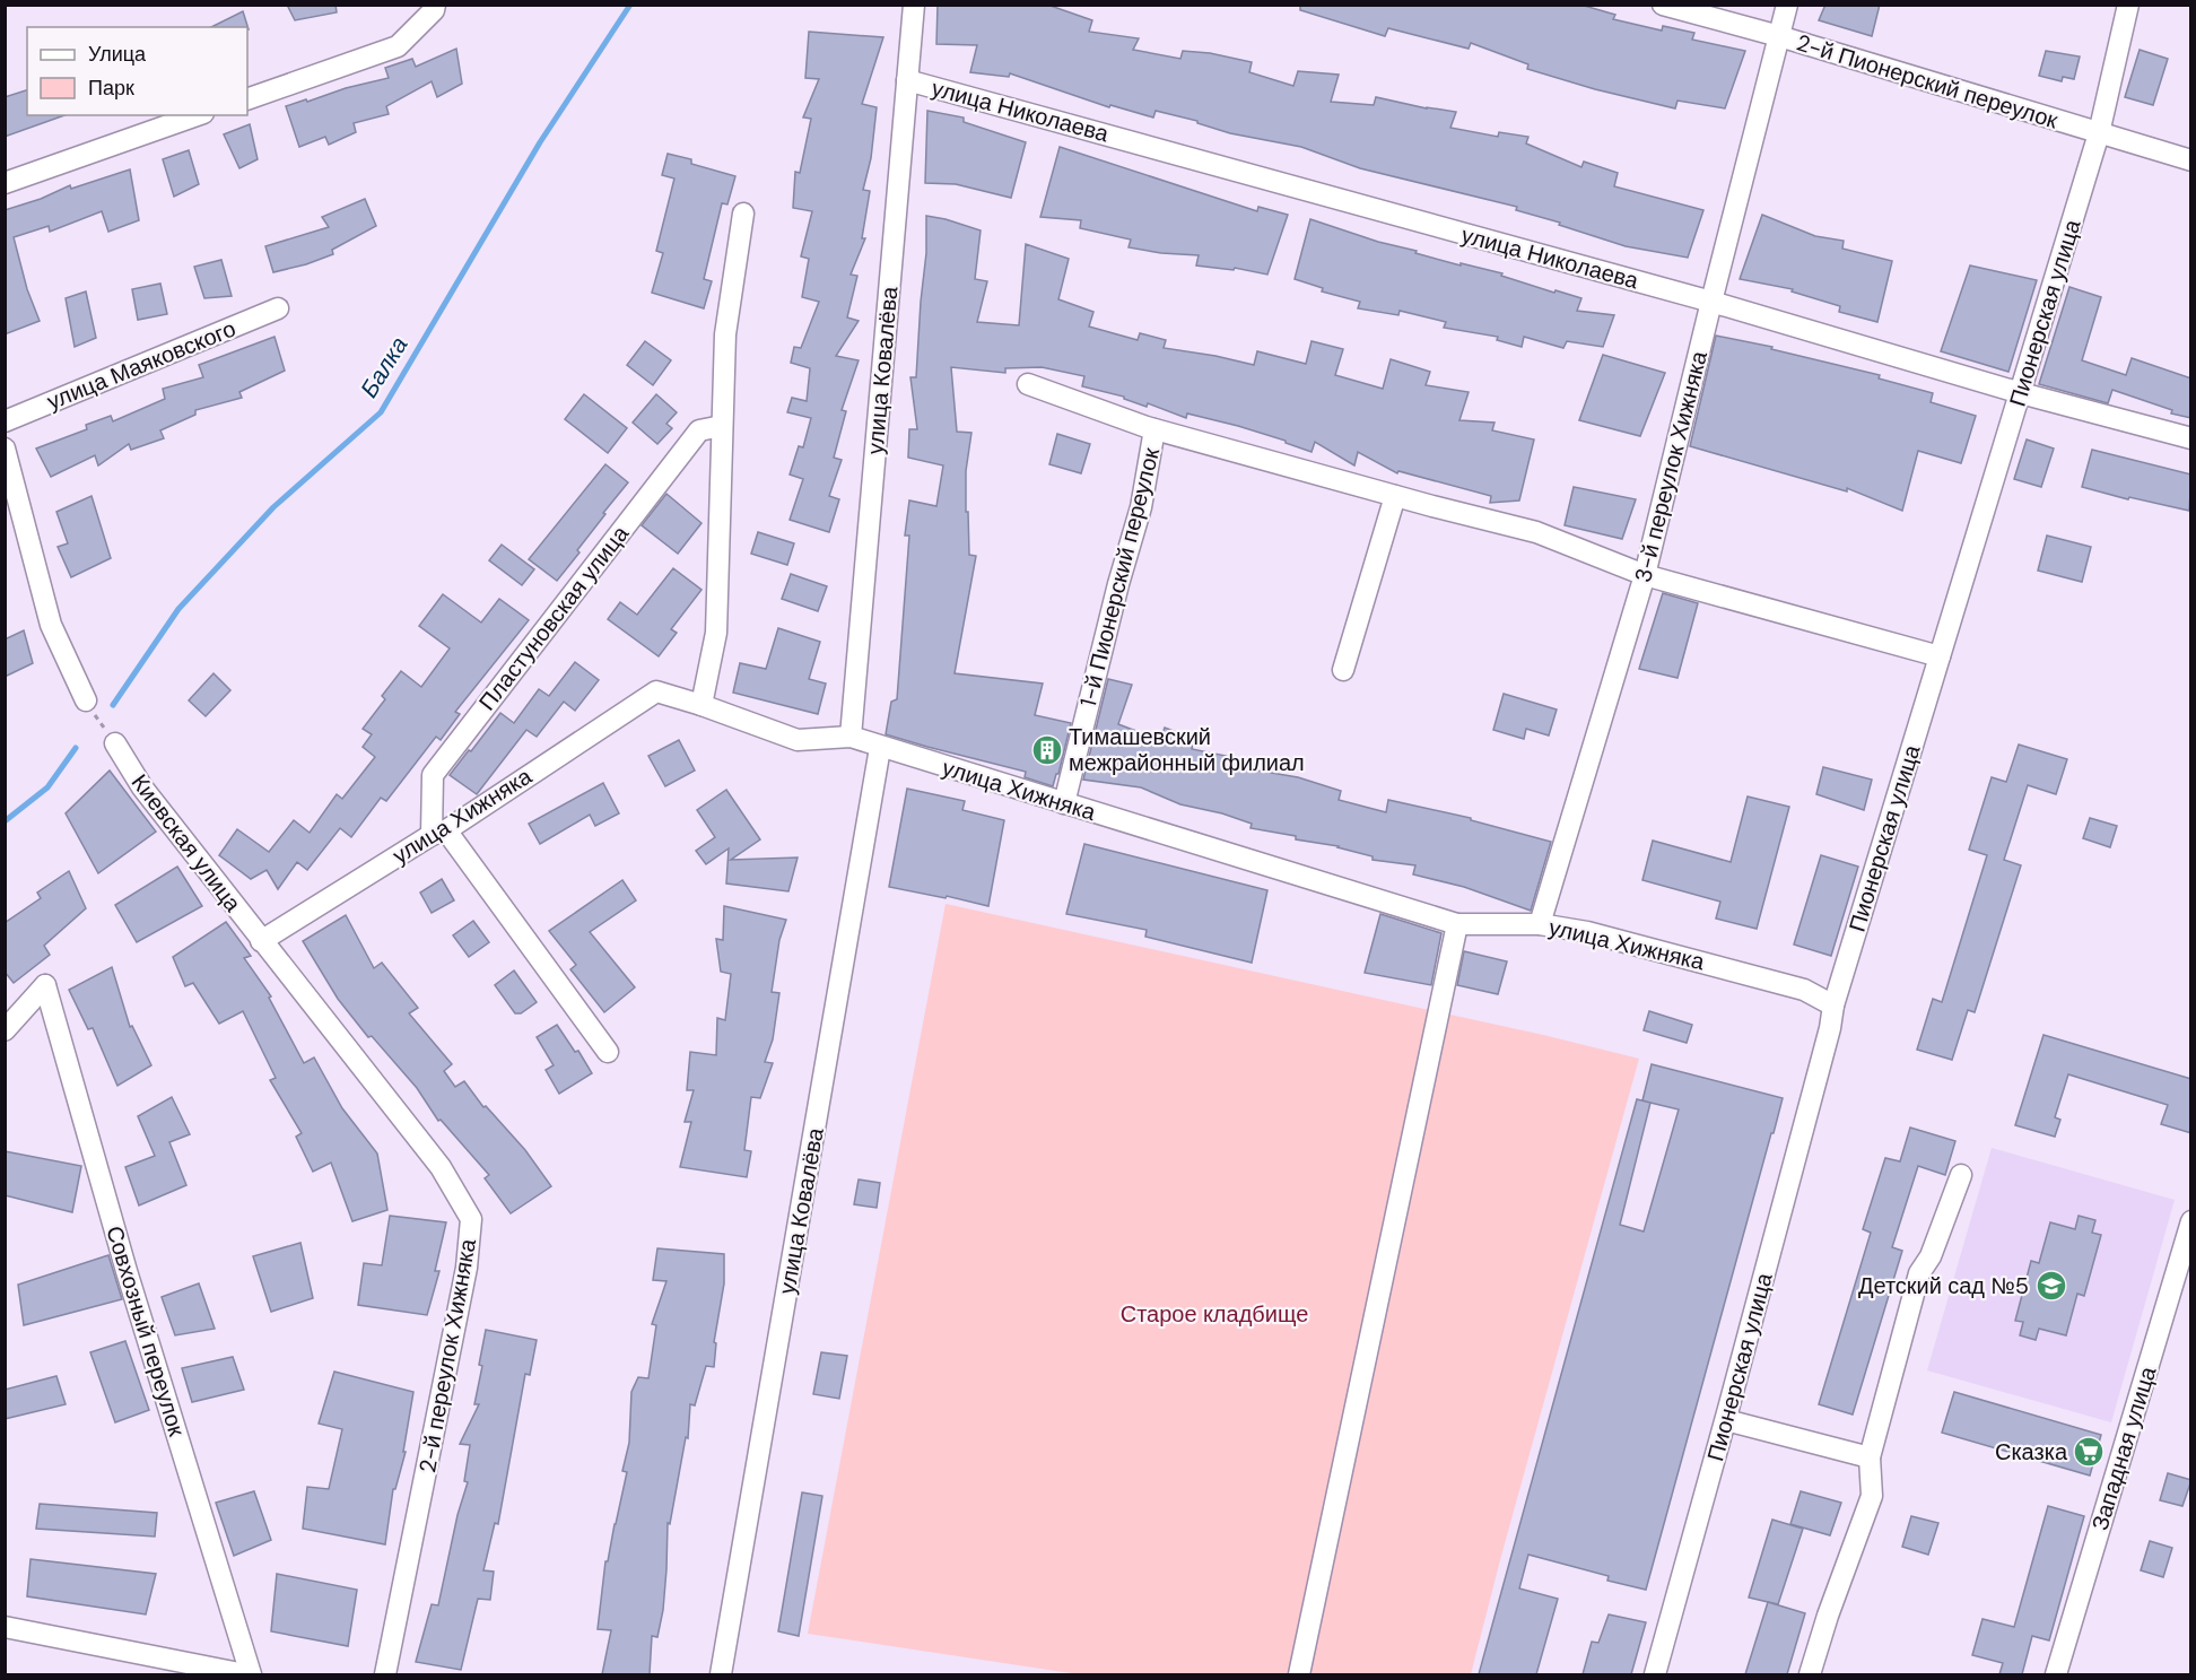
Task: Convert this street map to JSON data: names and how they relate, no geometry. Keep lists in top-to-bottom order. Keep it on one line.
{"streets":{"street":["2-й Пионерский переулок","улица Николаева","Пионерская улица","улица Маяковского","улица Ковалёва","3-й переулок Хижняка","1-й Пионерский переулок","Пластуновская улица","улица Хижняка","Киевская улица","Совхозный переулок","2-й переулок Хижняка","Западная улица"]},"crossings":[["2-й Пионерский переулок","Пионерская улица"],["2-й Пионерский переулок","3-й переулок Хижняка"],["улица Николаева","Пионерская улица"],["улица Николаева","улица Ковалёва"],["улица Николаева","3-й переулок Хижняка"],["Пионерская улица","1-й Пионерский переулок"],["Пионерская улица","улица Хижняка"],["улица Ковалёва","улица Хижняка"],["3-й переулок Хижняка","1-й Пионерский переулок"],["3-й переулок Хижняка","улица Хижняка"],["1-й Пионерский переулок","улица Хижняка"],["Пластуновская улица","улица Хижняка"],["улица Хижняка","Киевская улица"],["улица Хижняка","2-й переулок Хижняка"],["Киевская улица","2-й переулок Хижняка"]],"water":["Балка"],"parks":["Старое кладбище"],"places":{"building":["Тимашевский межрайонный филиал"],"school or university":["Детский сад №5"],"supermarket":["Сказка"]},"legend":["Улица","Парк"]}
